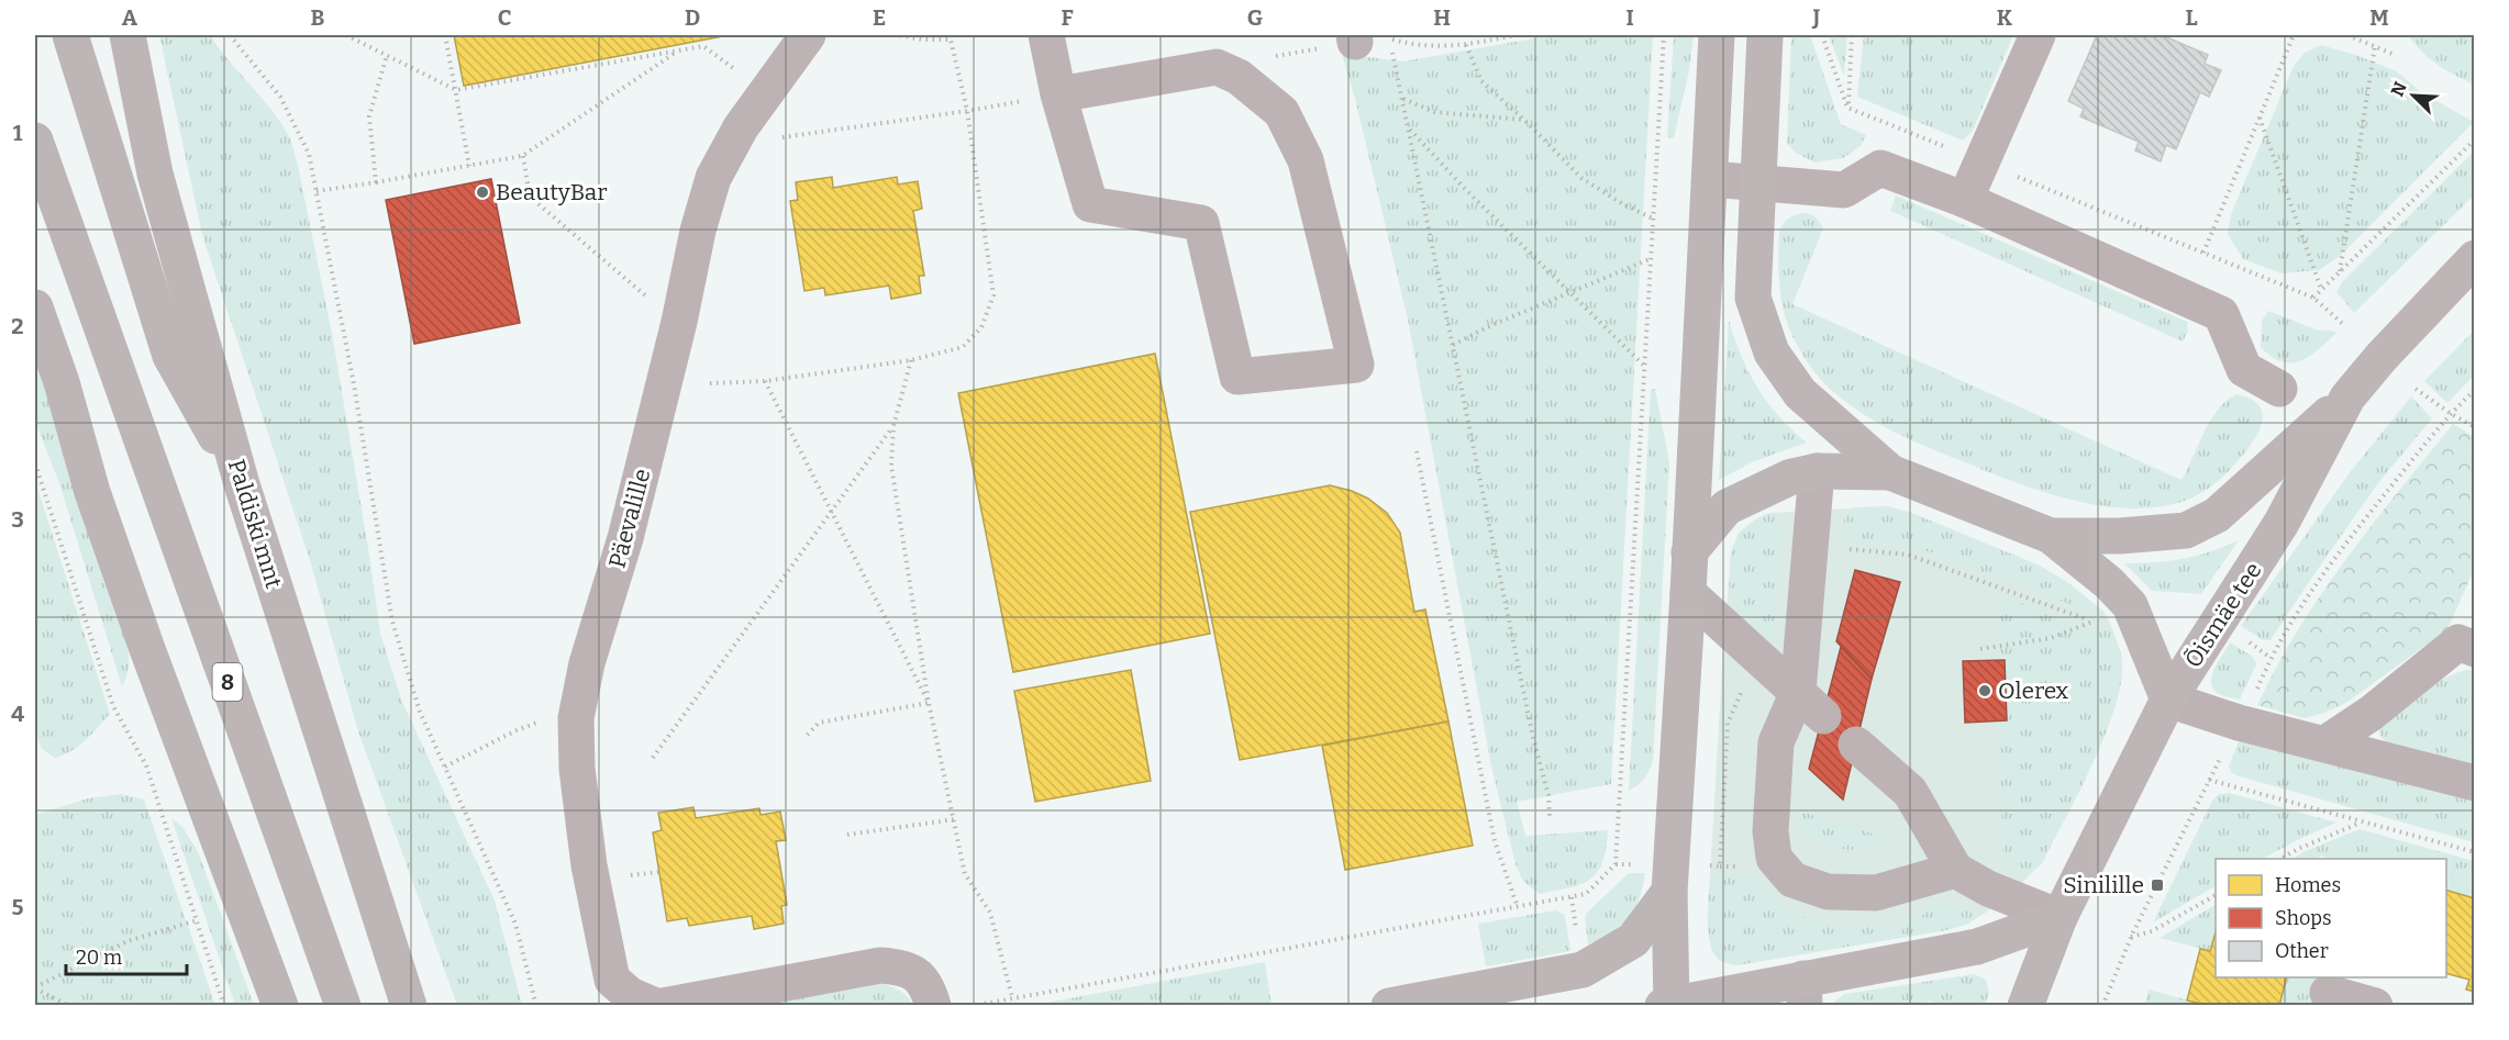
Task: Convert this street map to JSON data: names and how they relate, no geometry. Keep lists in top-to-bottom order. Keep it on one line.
{"streets":{"main road":["Paldiski mnt","Õismäe tee","8"],"street":["Päevalille"]},"places":{"other":["BeautyBar","Olerex"],"transit":["Sinilille"]},"legend":["Homes","Shops","Other"],"scale_bar":"20 m","north":"top left","grid":{"columns":["A","B","C","D","E","F","G","H","I","J","K","L","M"],"rows":["1","2","3","4","5"]}}
